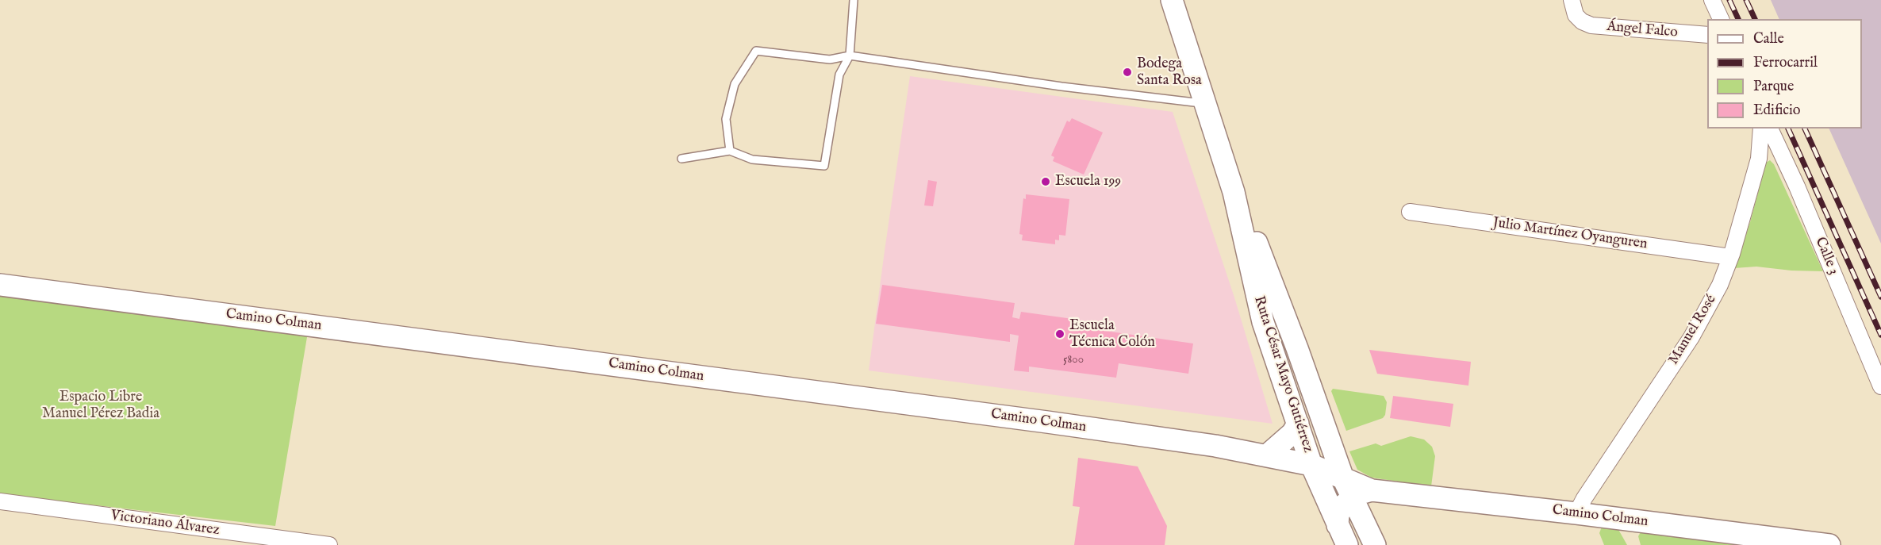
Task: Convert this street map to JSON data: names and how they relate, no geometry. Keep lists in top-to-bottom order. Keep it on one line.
{"streets":{"street":["Ángel Falco","Julio Martínez Oyanguren","Calle 3","Camino Colman","Manuel Rosé","Ruta César Mayo Gutiérrez","Victoriano Álvarez"]},"crossings":[["Julio Martínez Oyanguren","Manuel Rosé"],["Camino Colman","Manuel Rosé"],["Camino Colman","Ruta César Mayo Gutiérrez"]],"parks":["Espacio Libre Manuel Pérez Badia"],"places":["Bodega Santa Rosa","Escuela 199","Escuela Técnica Colón"],"house_numbers":["5800"],"legend":["Calle","Ferrocarril","Parque","Edificio"]}
